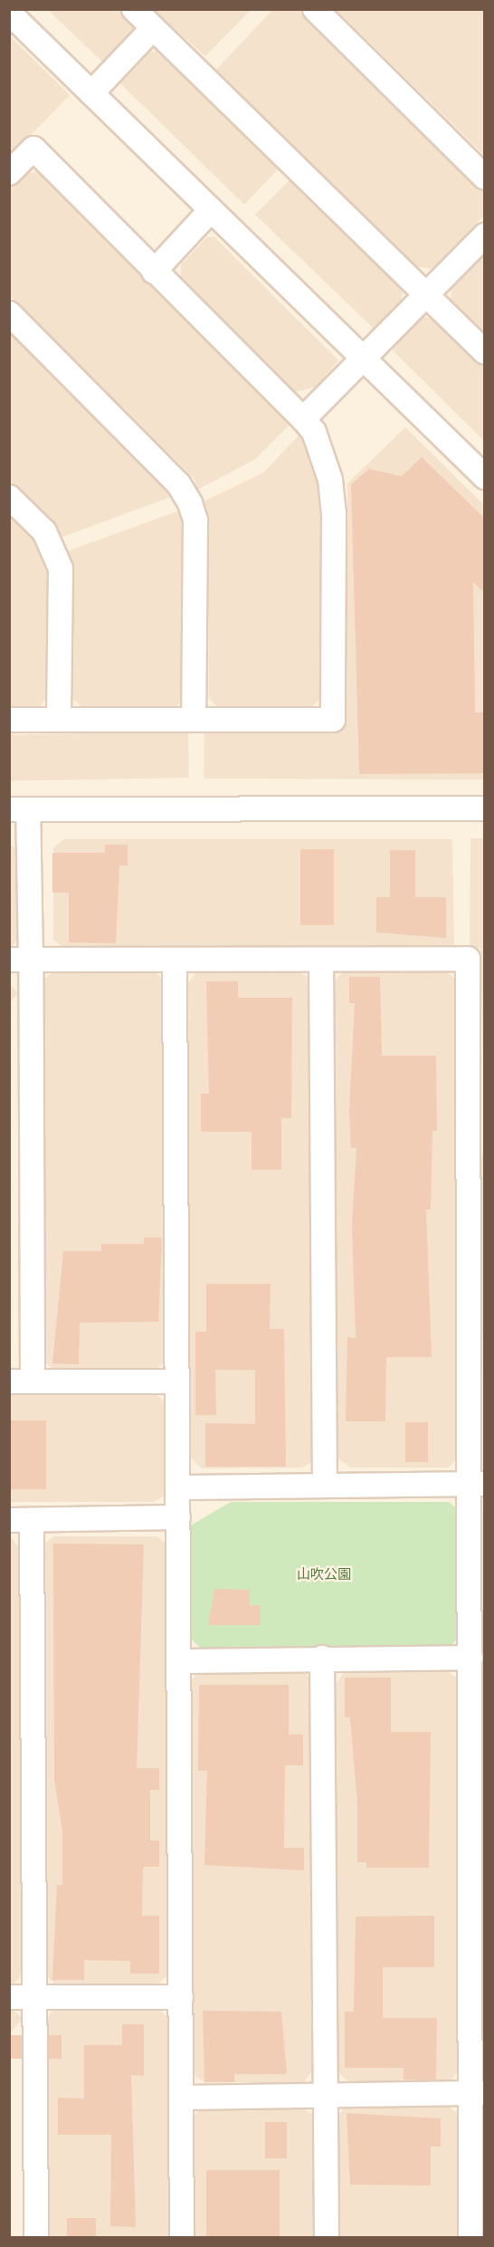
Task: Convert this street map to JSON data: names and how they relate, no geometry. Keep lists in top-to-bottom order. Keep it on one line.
{"parks":["山吹公園"]}
